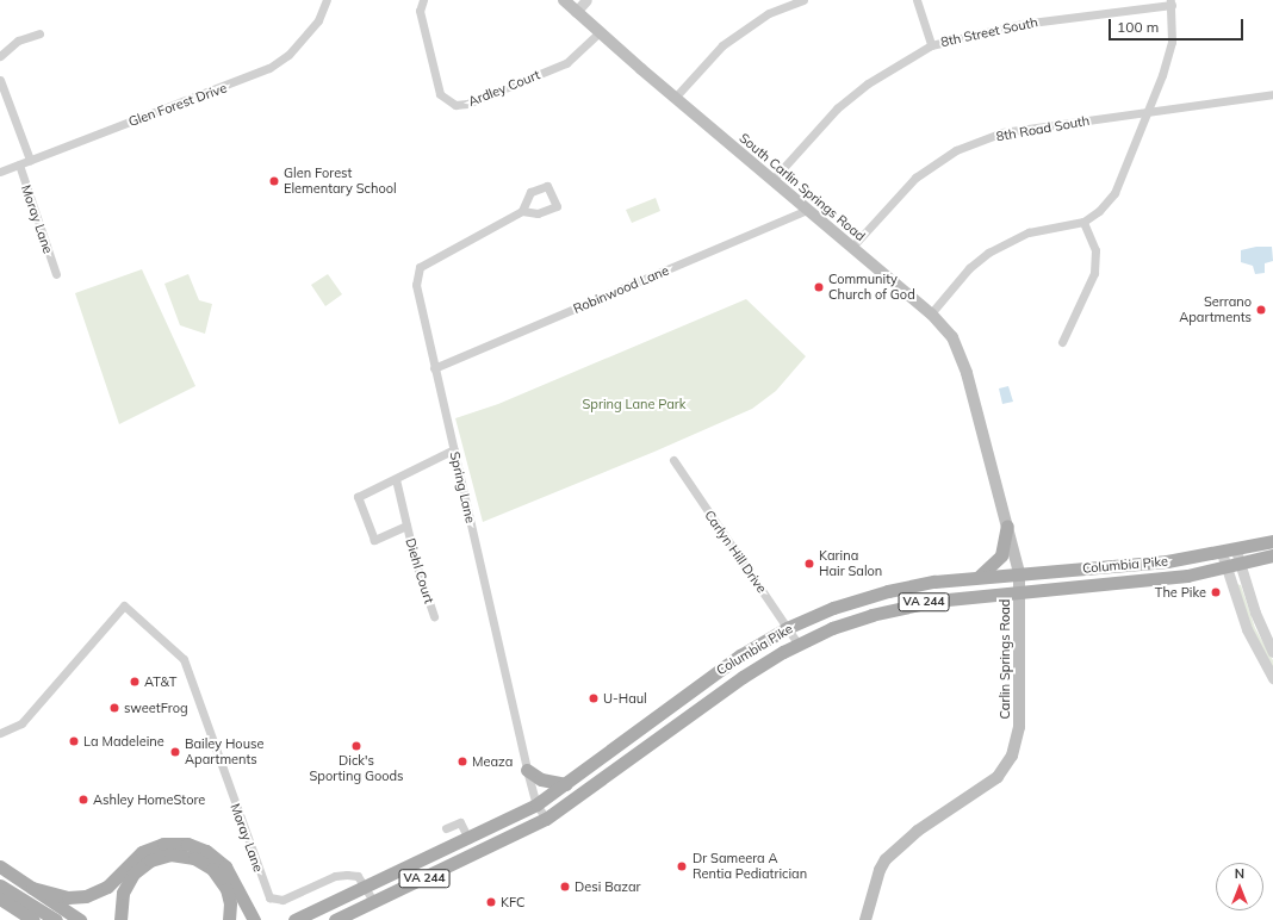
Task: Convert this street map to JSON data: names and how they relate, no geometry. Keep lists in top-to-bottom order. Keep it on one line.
{"streets":{"main road":["South Carlin Springs Road","Columbia Pike","VA 244","Carlin Springs Road"],"street":["8th Street South","Ardley Court","Glen Forest Drive","8th Road South","Moray Lane","Robinwood Lane","Spring Lane","Carlyn Hill Drive","Diehl Court"]},"crossings":[["8th Street South","South Carlin Springs Road"],["Ardley Court","South Carlin Springs Road"],["Glen Forest Drive","Moray Lane"],["8th Road South","South Carlin Springs Road"],["South Carlin Springs Road","Robinwood Lane"],["South Carlin Springs Road","Carlin Springs Road"],["Moray Lane","Columbia Pike"],["Robinwood Lane","Spring Lane"],["Spring Lane","Columbia Pike"],["Spring Lane","Diehl Court"],["Carlyn Hill Drive","Columbia Pike"],["Columbia Pike","Carlin Springs Road"]],"parks":["Spring Lane Park"],"places":["Glen Forest Elementary School","Community Church of God","Serrano Apartments","Karina Hair Salon","The Pike","AT&T","U-Haul","sweetFrog","La Madeleine","Dick's Sporting Goods","Bailey House Apartments","Meaza","Ashley HomeStore","Dr Sameera A Rentia Pediatrician","Desi Bazar","KFC"],"scale_bar":"100 m","north":"top"}
